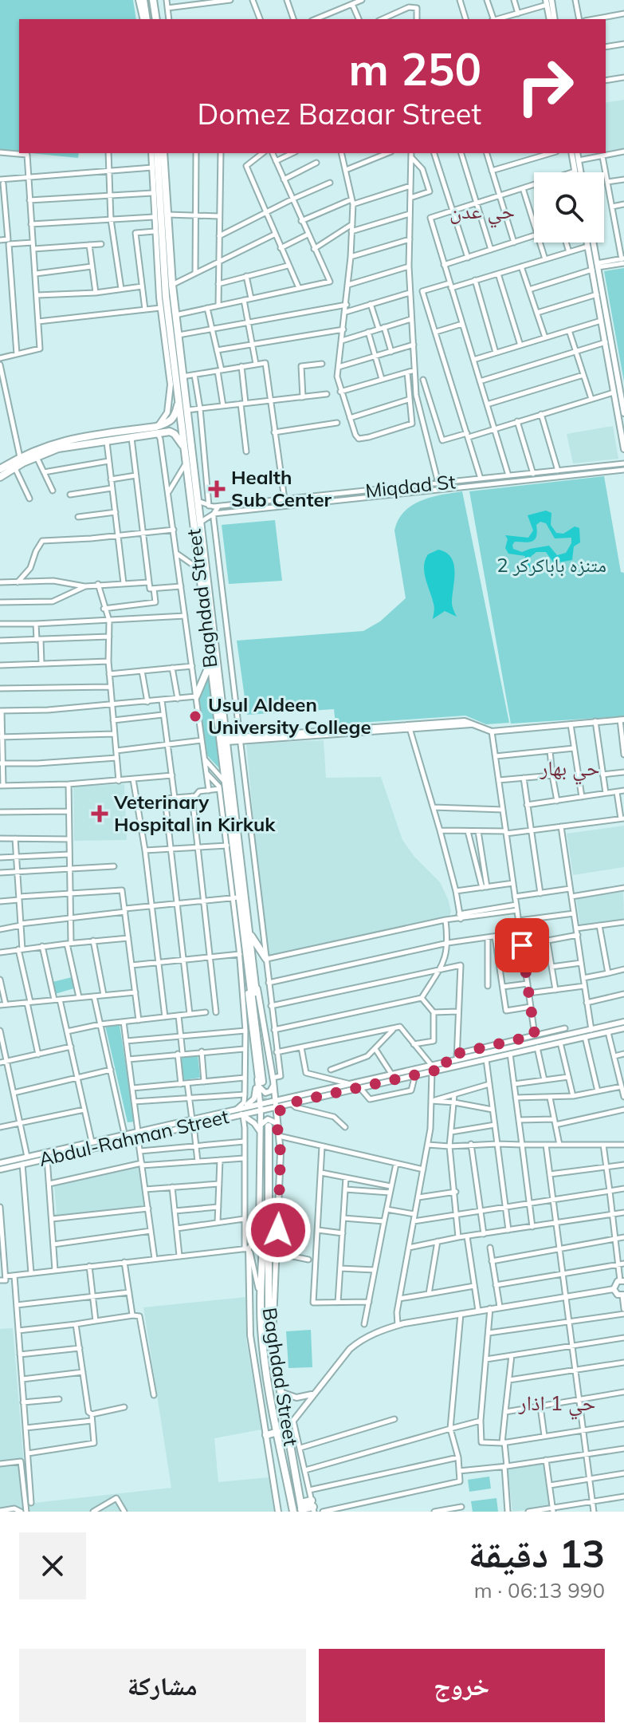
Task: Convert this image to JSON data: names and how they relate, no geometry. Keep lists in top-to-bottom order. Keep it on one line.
{"streets":{"main road":["Baghdad Street","Abdul-Rahman Street"],"street":["Miqdad St"]},"crossings":[["Miqdad St","Baghdad Street"]],"districts":["حي عدن","حي بهار","حي 1 اذار"],"parks":["متنزه باباكركر 2"],"places":{"health":["Health Sub Center","Veterinary Hospital in Kirkuk"],"other":["Usul Aldeen University College"]},"page":{"turn":["250 m","Domez Bazaar Street"],"heading":["13 دقيقة","990 m · 06:13"],"buttons":["خروج","مشاركة"]}}
